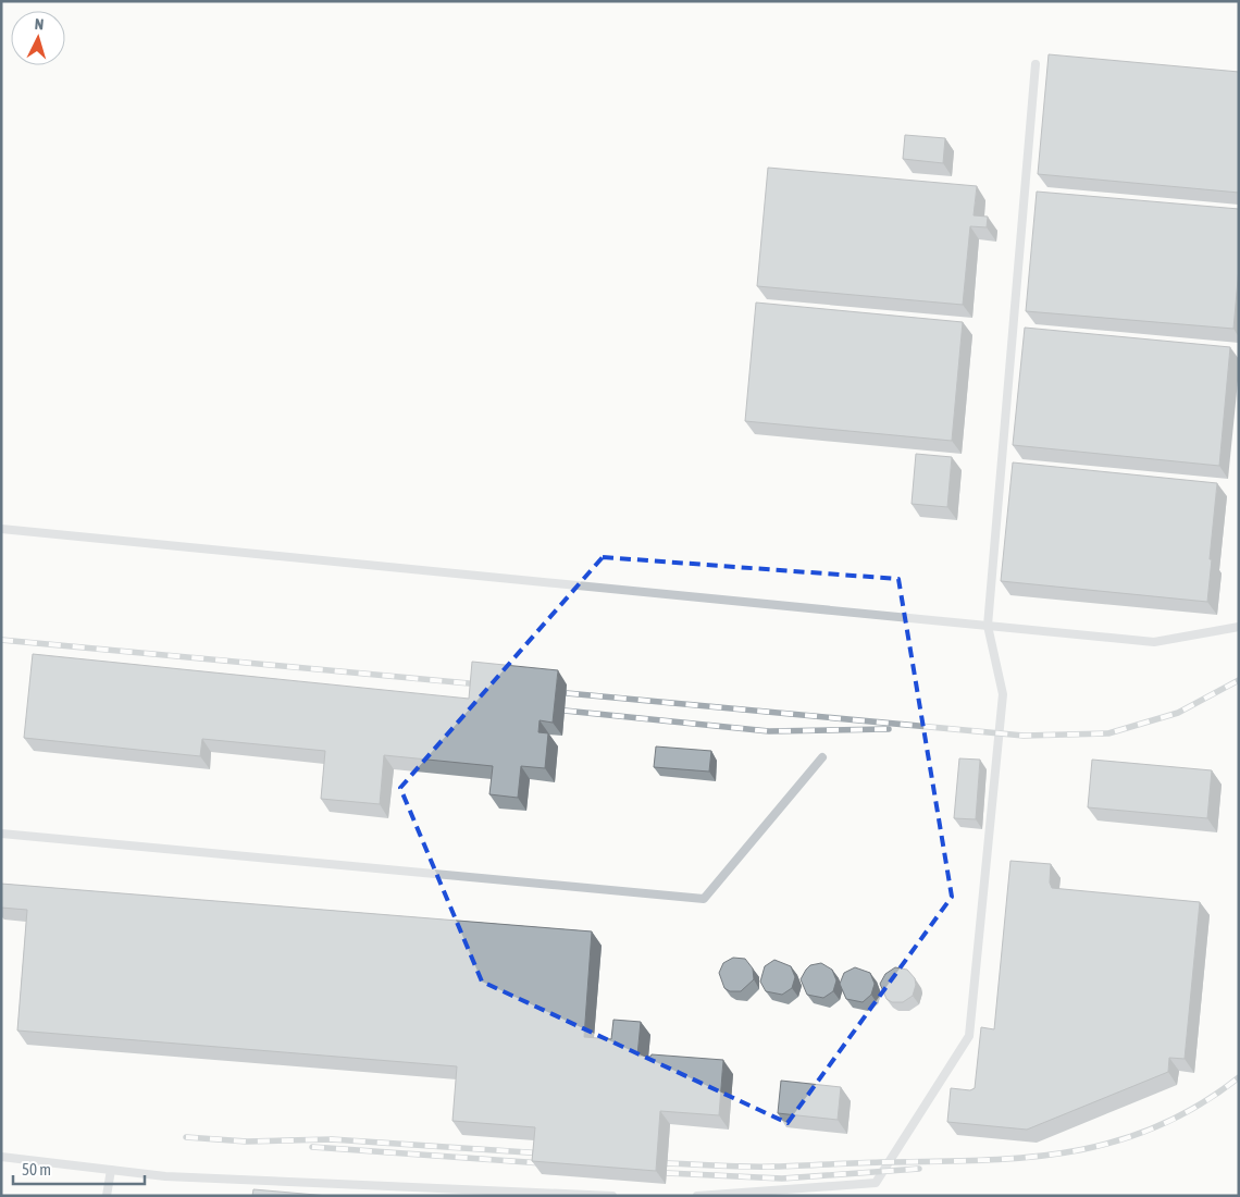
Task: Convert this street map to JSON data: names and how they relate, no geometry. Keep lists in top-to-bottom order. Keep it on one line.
{"scale_bar":"50 m","north":"top"}
